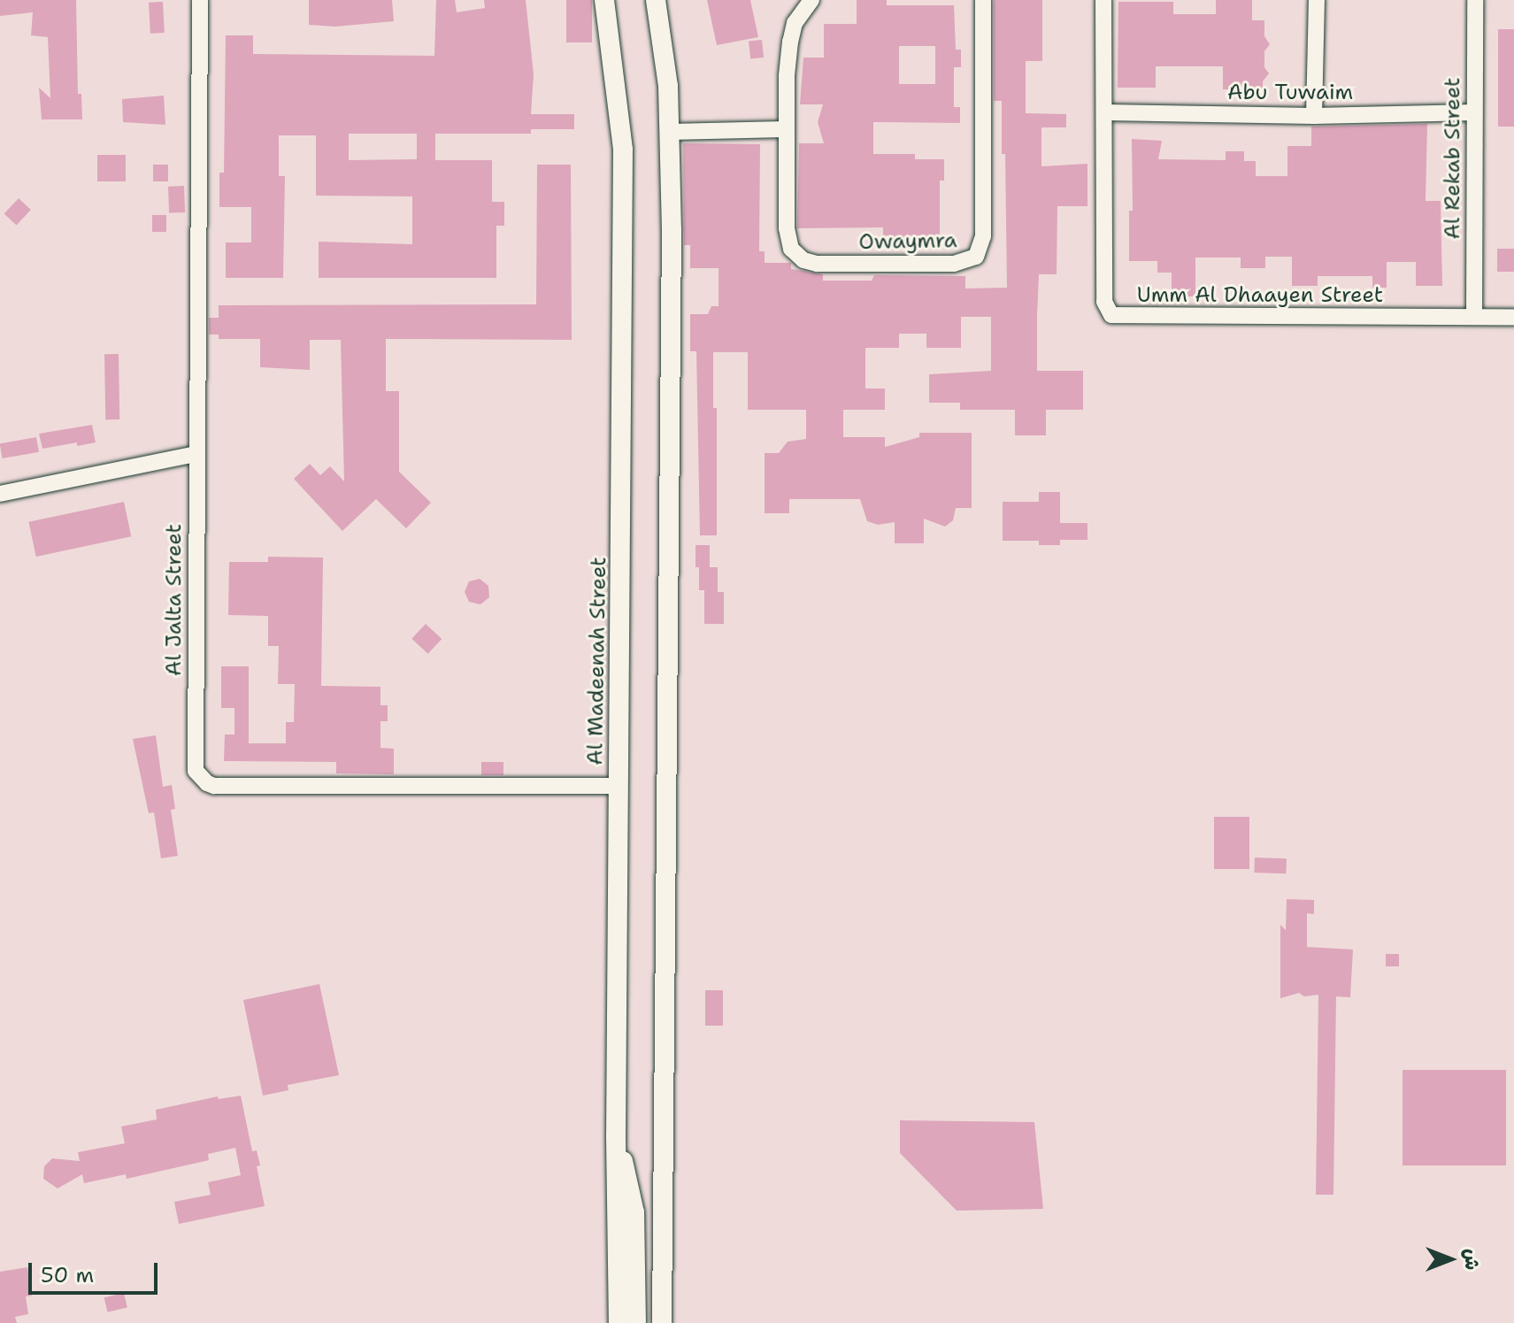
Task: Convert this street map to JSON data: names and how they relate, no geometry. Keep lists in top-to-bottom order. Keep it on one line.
{"streets":{"street":["Abu Tuwaim","Al Rekab Street","Owaymra","Umm Al Dhaayen Street","Al Jalta Street","Al Madeenah Street"]},"crossings":[["Abu Tuwaim","Al Rekab Street"],["Abu Tuwaim","Umm Al Dhaayen Street"],["Al Rekab Street","Umm Al Dhaayen Street"],["Al Jalta Street","Al Madeenah Street"]],"scale_bar":"50 m","north":"right"}
